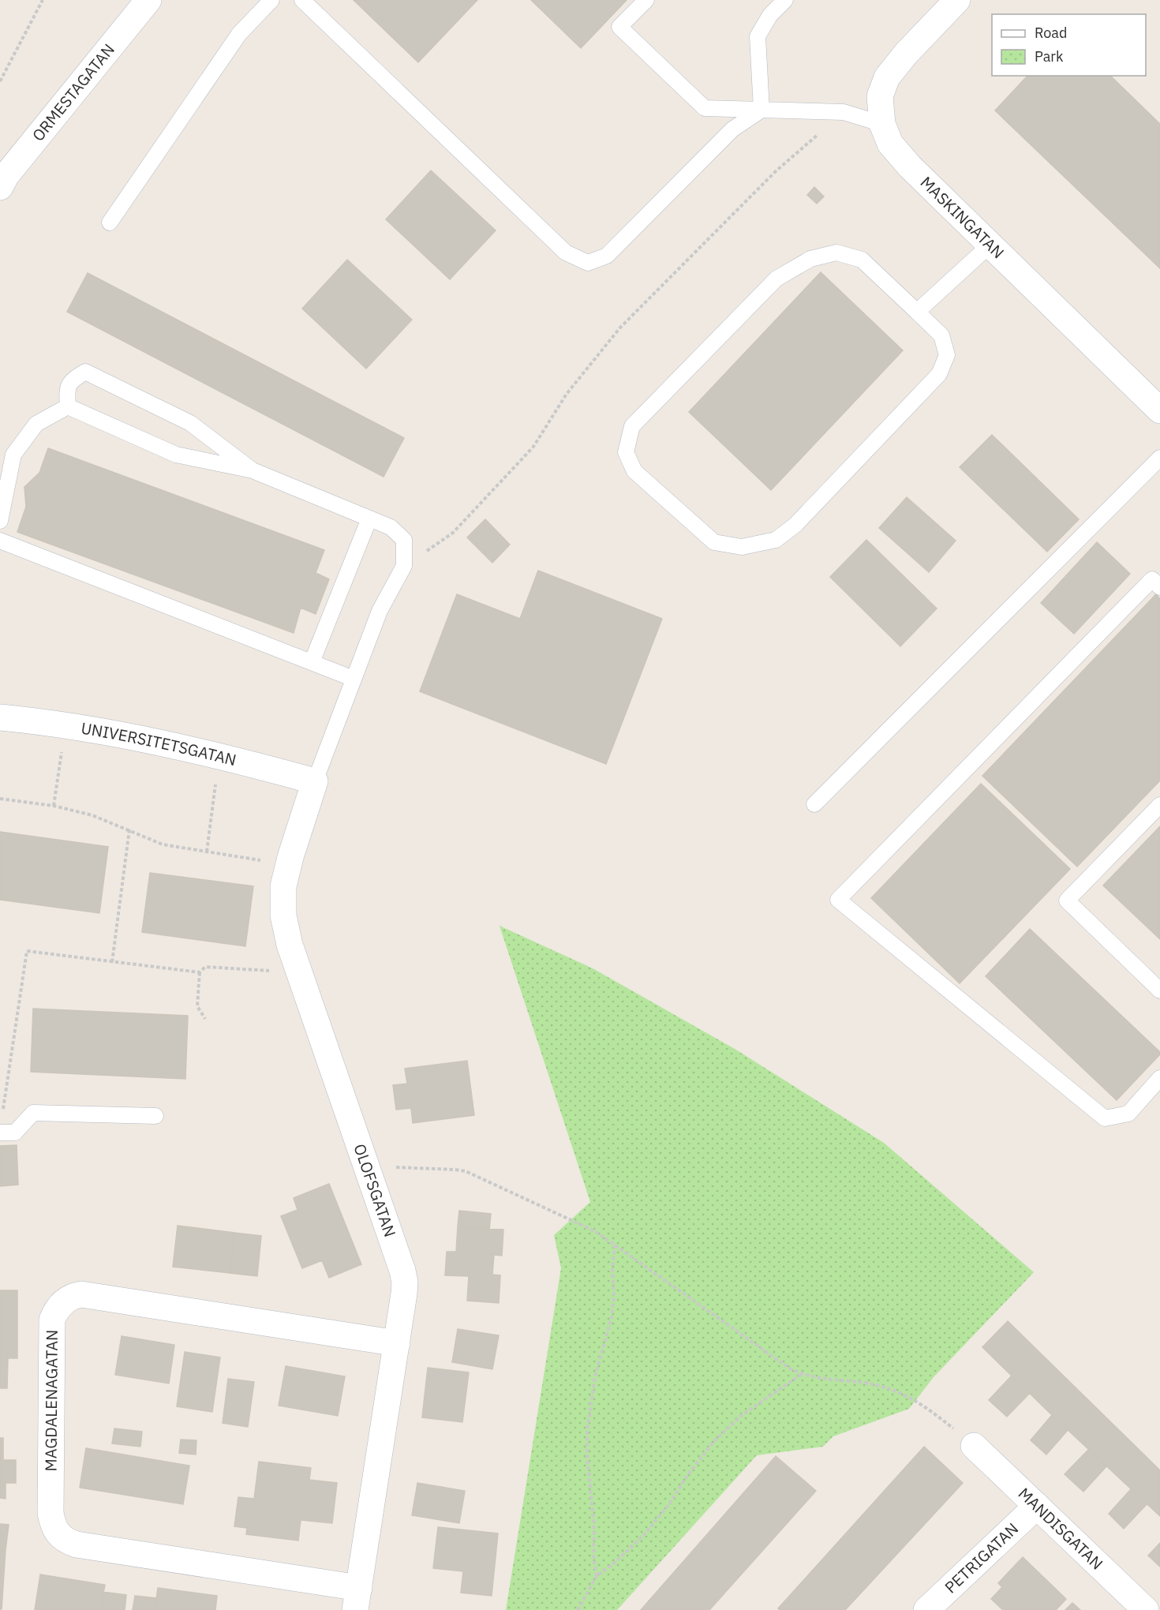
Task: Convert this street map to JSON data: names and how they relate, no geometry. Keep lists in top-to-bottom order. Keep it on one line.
{"streets":{"street":["ORMESTAGATAN","MASKINGATAN","UNIVERSITETSGATAN","OLOFSGATAN","MAGDALENAGATAN","MANDISGATAN","PETRIGATAN"]},"crossings":[["UNIVERSITETSGATAN","OLOFSGATAN"],["OLOFSGATAN","MAGDALENAGATAN"],["MANDISGATAN","PETRIGATAN"]],"legend":["Road","Park"]}
